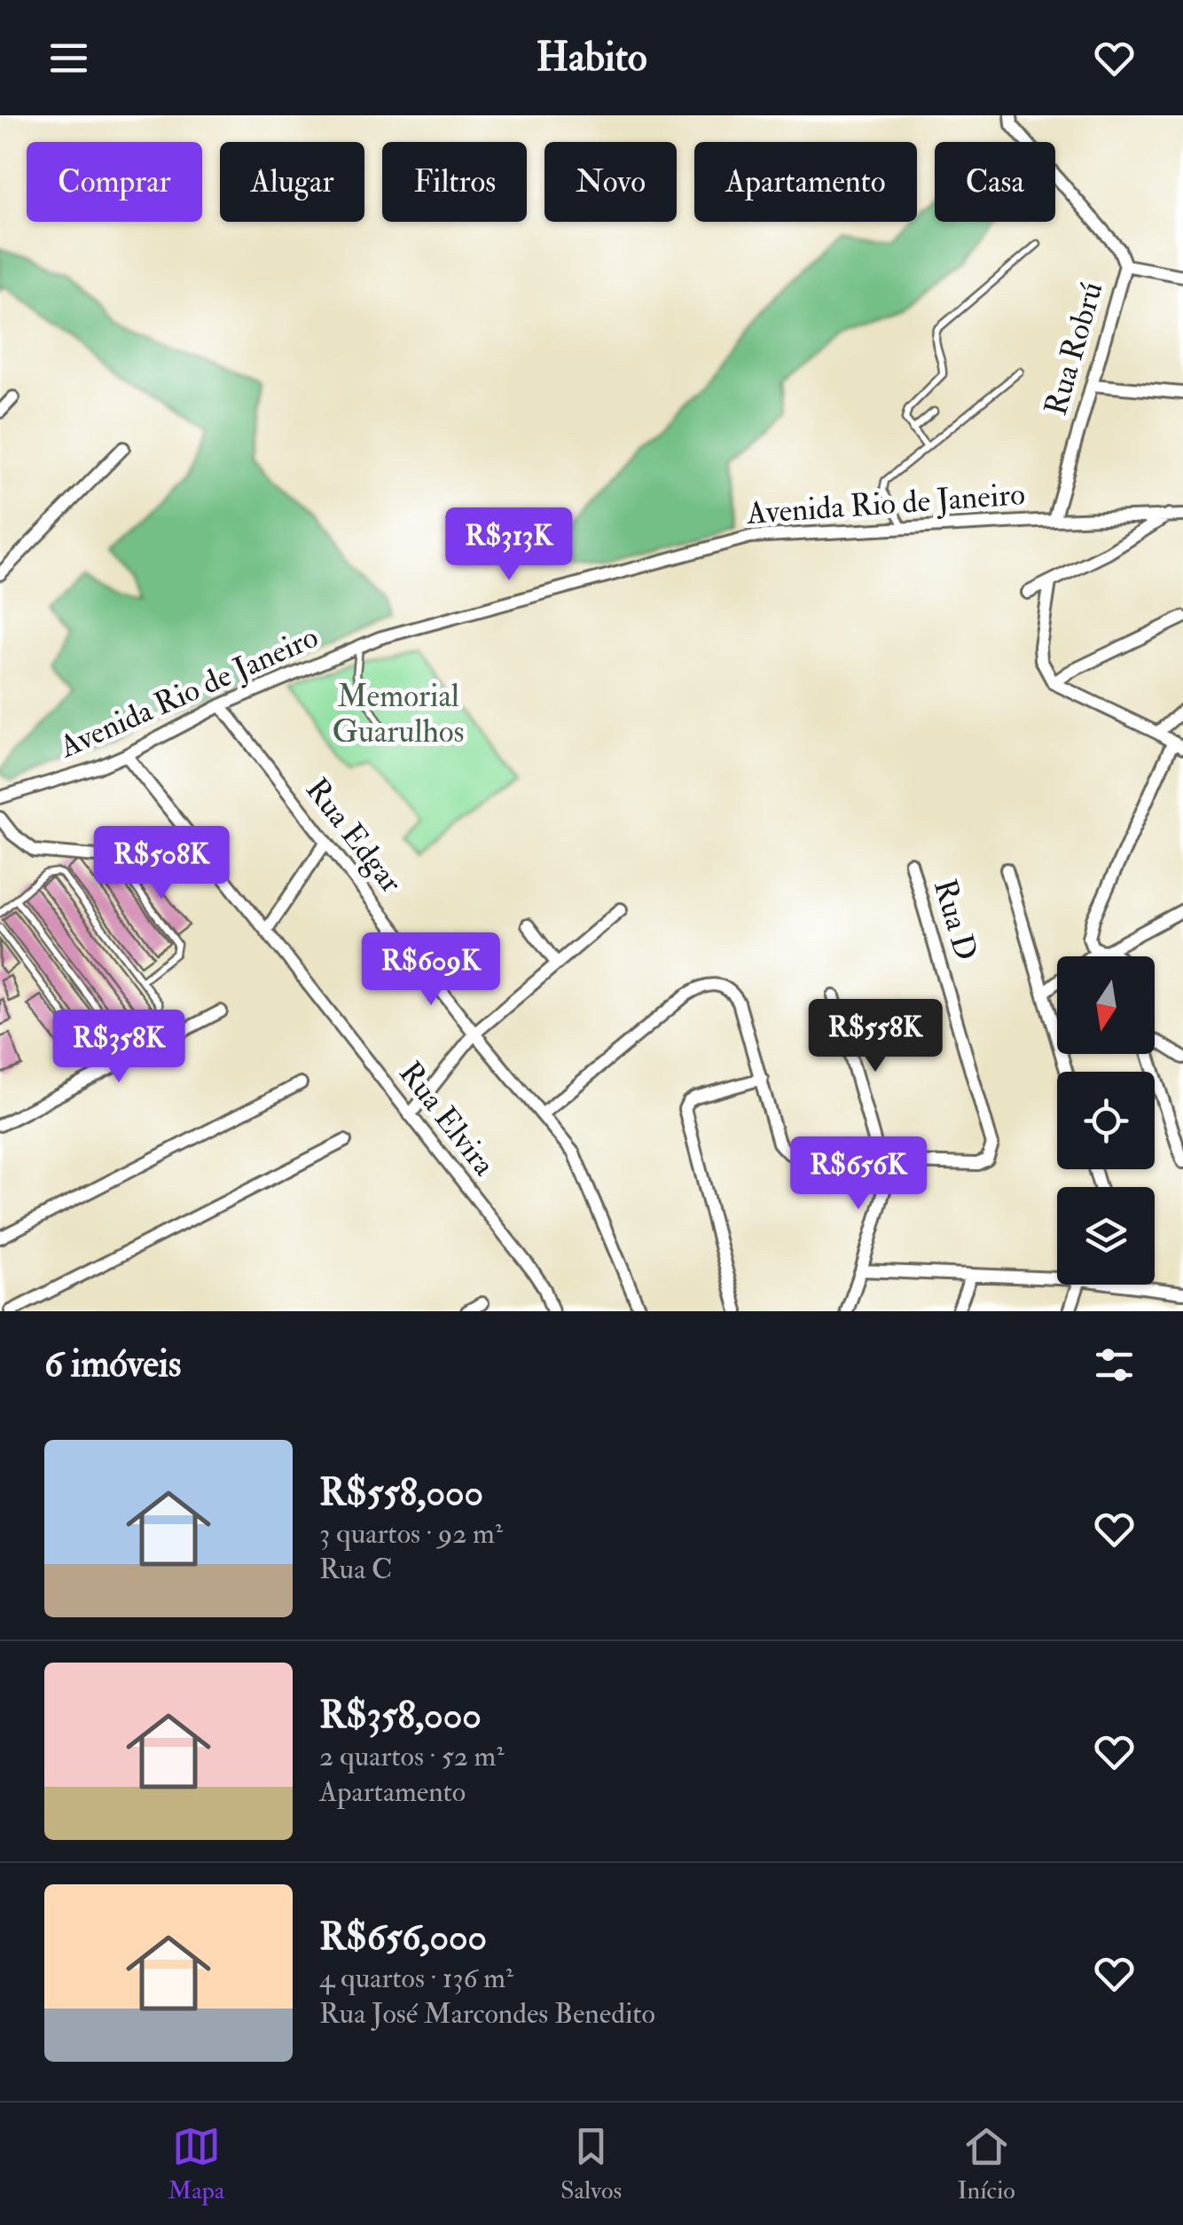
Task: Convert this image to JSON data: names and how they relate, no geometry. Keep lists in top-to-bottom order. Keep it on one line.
{"streets":{"street":["Rua Robrú","Avenida Rio de Janeiro","Rua Edgar","Rua D","Rua Elvira"]},"crossings":[["Rua Robrú","Avenida Rio de Janeiro"],["Avenida Rio de Janeiro","Rua Edgar"],["Avenida Rio de Janeiro","Rua Elvira"]],"parks":["Memorial Guarulhos"],"north":"bottom","page":{"header":"Habito","chip":["Comprar","Alugar","Filtros","Novo","Apartamento","Casa"],"price":["R$313K","R$508K","R$609K","R$558K","R$358K","R$656K"],"heading":"6 imóveis","list":[{"name":"R$558,000","note":"3 quartos · 92 m² · Rua C"},{"name":"R$358,000","note":"2 quartos · 52 m² · Apartamento"},{"name":"R$656,000","note":"4 quartos · 136 m² · Rua José Marcondes Benedito"}],"tabs":["Mapa","Salvos","Início"]}}
